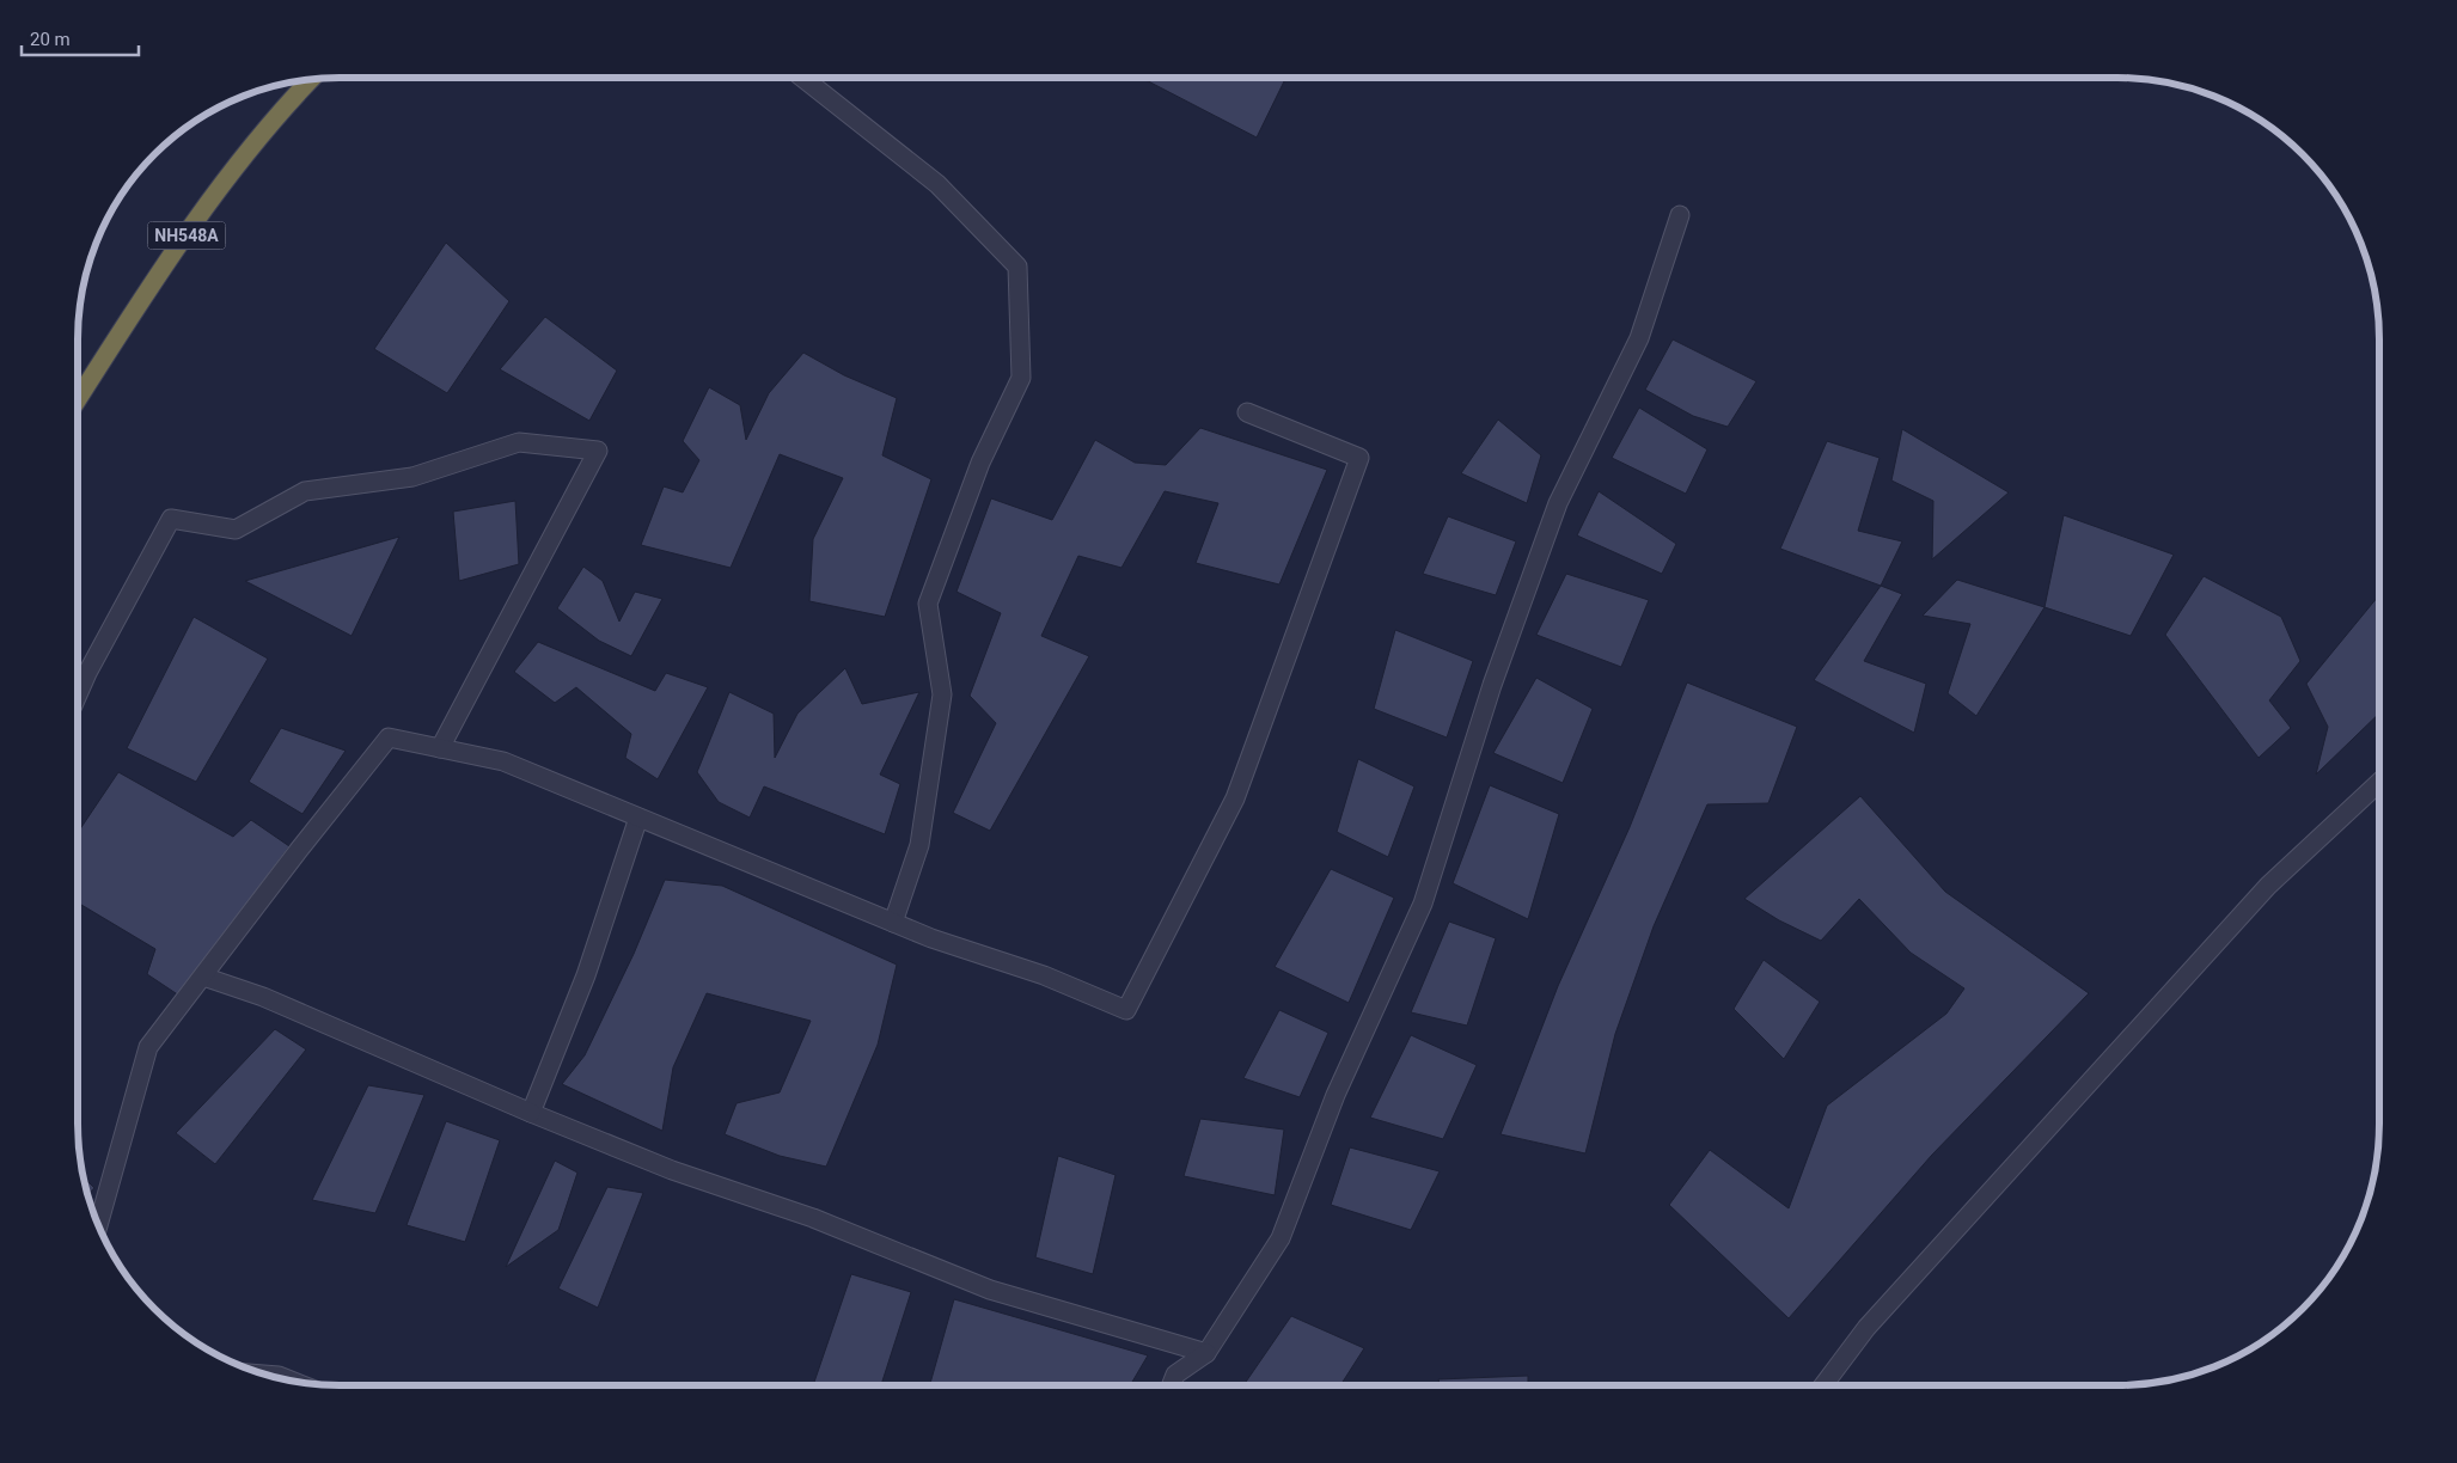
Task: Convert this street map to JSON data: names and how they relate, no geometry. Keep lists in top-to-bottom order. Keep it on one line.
{"streets":{"highway":["NH548A"]},"scale_bar":"20 m"}
